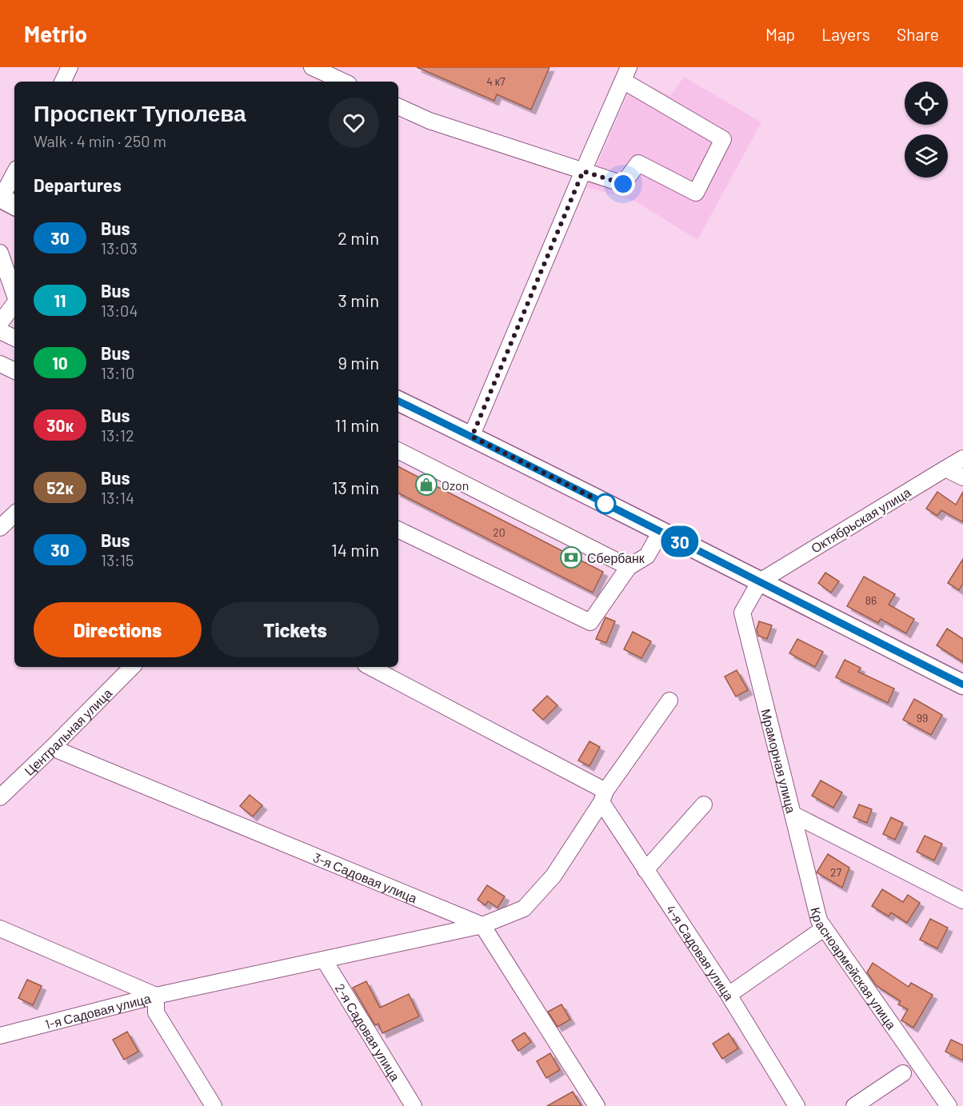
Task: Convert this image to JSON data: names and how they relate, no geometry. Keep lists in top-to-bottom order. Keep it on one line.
{"streets":{"street":["Октябрьская улица","Центральная улица","Мраморная улица","3-я Садовая улица","4-я Садовая улица","Красноармейская улица","1-я Садовая улица","2-я Садовая улица"]},"crossings":[["Октябрьская улица","Мраморная улица"],["Центральная улица","3-я Садовая улица"],["Мраморная улица","Красноармейская улица"]],"places":{"shop":["Ozon"],"bank":["Сбербанк"]},"lines":["bus line 30"],"house_numbers":["4 к7","20","86","99","27"],"page":{"header":"Metrio","nav":["Map","Layers","Share"],"on_map":"30","heading":[["Проспект Туполева","Walk · 4 min · 250 m"],"Departures"],"list":[{"mark":"30","name":"Bus","note":"13:03","value":"2 min"},{"mark":"11","name":"Bus","note":"13:04","value":"3 min"},{"mark":"10","name":"Bus","note":"13:10","value":"9 min"},{"mark":"30к","name":"Bus","note":"13:12","value":"11 min"},{"mark":"52к","name":"Bus","note":"13:14","value":"13 min"},{"mark":"30","name":"Bus","note":"13:15","value":"14 min"}],"buttons":["Directions","Tickets"]}}
